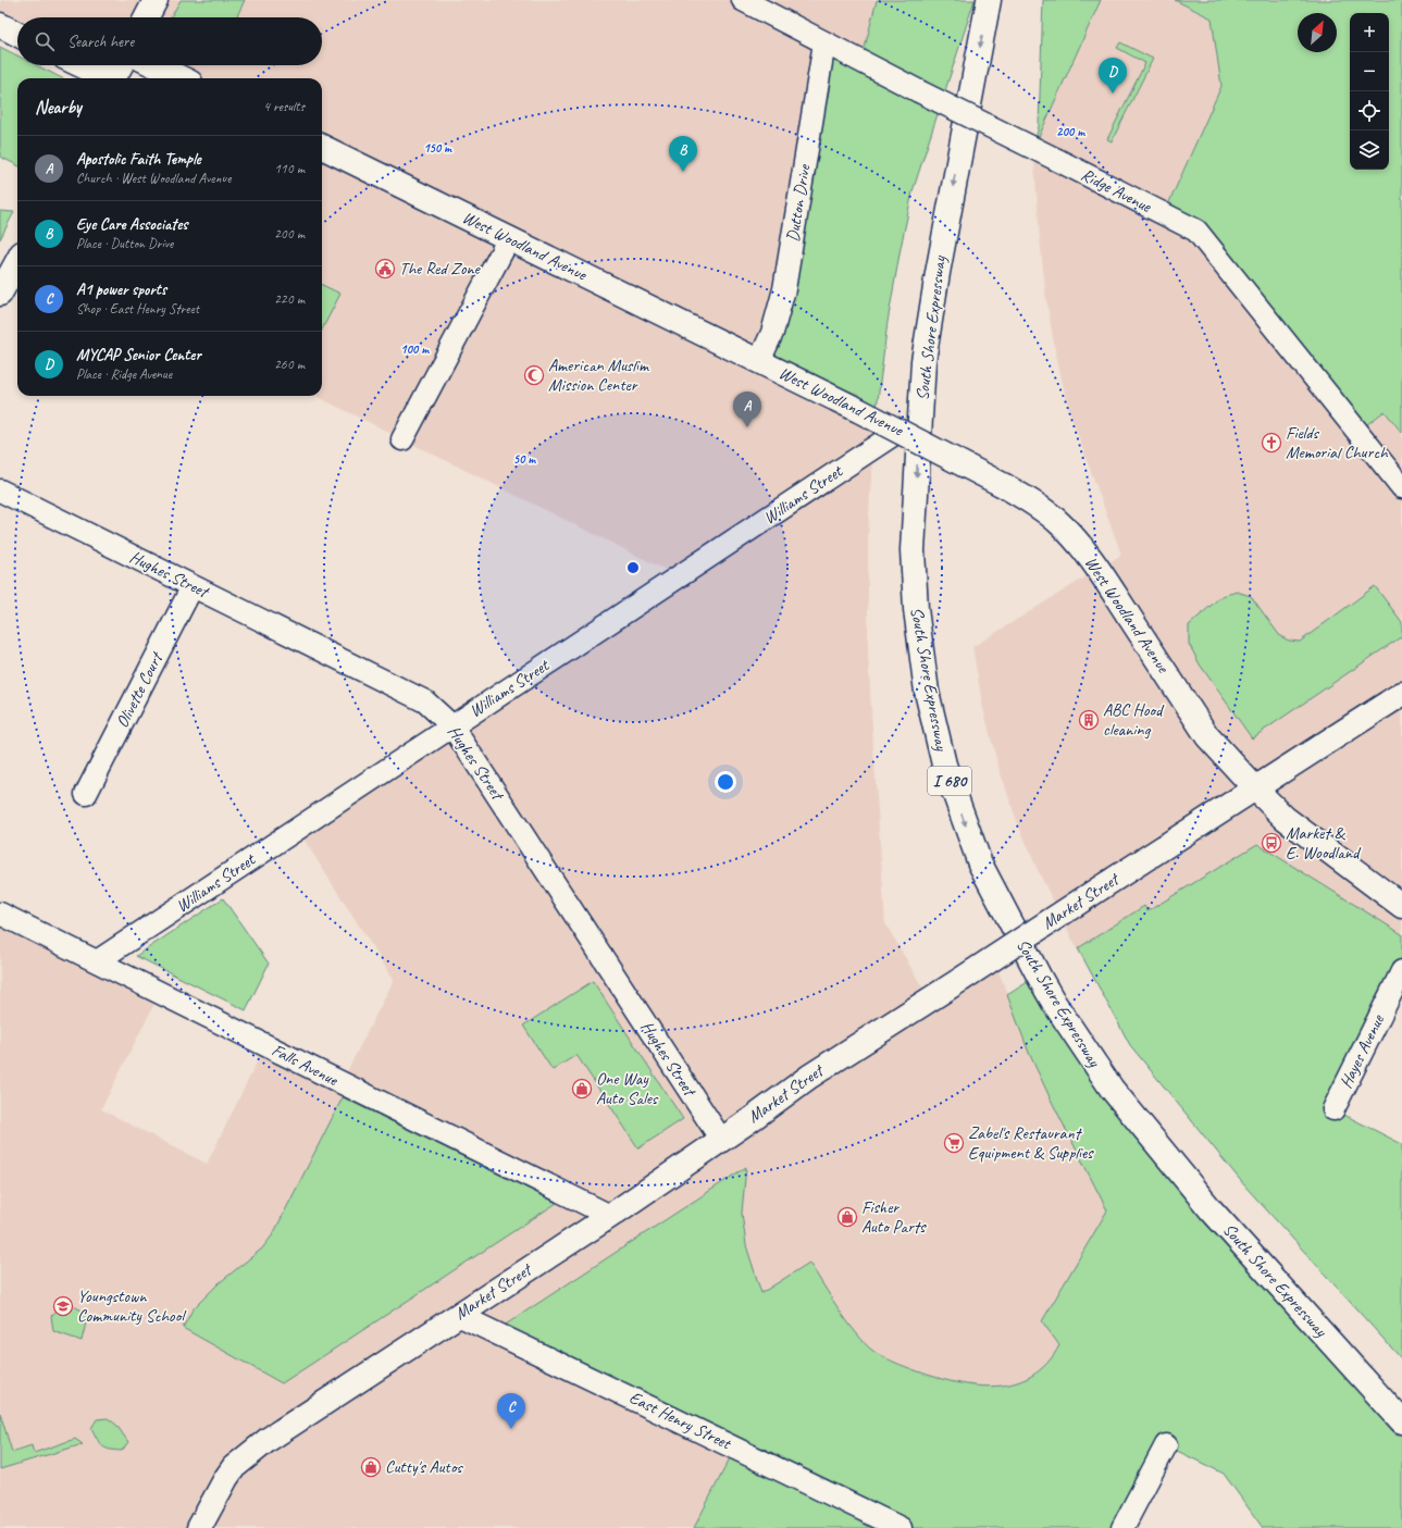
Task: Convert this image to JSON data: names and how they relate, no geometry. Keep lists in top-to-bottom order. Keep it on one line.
{"streets":{"main road":["West Woodland Avenue","South Shore Expressway","I 680","Market Street"],"street":["Ridge Avenue","Dutton Drive","Williams Street","Hughes Street","Olivette Court","Hayes Avenue","Falls Avenue","East Henry Street"]},"crossings":[["Ridge Avenue","Dutton Drive"],["Dutton Drive","West Woodland Avenue"],["West Woodland Avenue","Williams Street"],["West Woodland Avenue","Market Street"],["Williams Street","Hughes Street"],["Williams Street","Falls Avenue"],["Hughes Street","Olivette Court"],["Hughes Street","Market Street"],["Market Street","Falls Avenue"],["Market Street","East Henry Street"]],"one_way":["South Shore Expressway"],"places":{"public building":["The Red Zone"],"mosque":["American Muslim Mission Center"],"church":["Fields Memorial Church"],"building":["ABC Hood cleaning"],"bus stop":["Market & E. Woodland"],"shop":["One Way Auto Sales","Fisher Auto Parts","Cutty's Autos"],"supermarket":["Zabel's Restaurant Equipment & Supplies"],"school or university":["Youngstown Community School"]},"north":"top right","page":{"map_buttons":["+","−"],"search":"Search here","pins":["D","B","A","C"],"heading":["Nearby","4 results"],"list":[{"mark":"A","name":"Apostolic Faith Temple","note":"Church · West Woodland Avenue","value":"110 m"},{"mark":"B","name":"Eye Care Associates","note":"Place · Dutton Drive","value":"200 m"},{"mark":"C","name":"A1 power sports","note":"Shop · East Henry Street","value":"220 m"},{"mark":"D","name":"MYCAP Senior Center","note":"Place · Ridge Avenue","value":"260 m"}]},"rings":["200 m","150 m","100 m","50 m"]}
